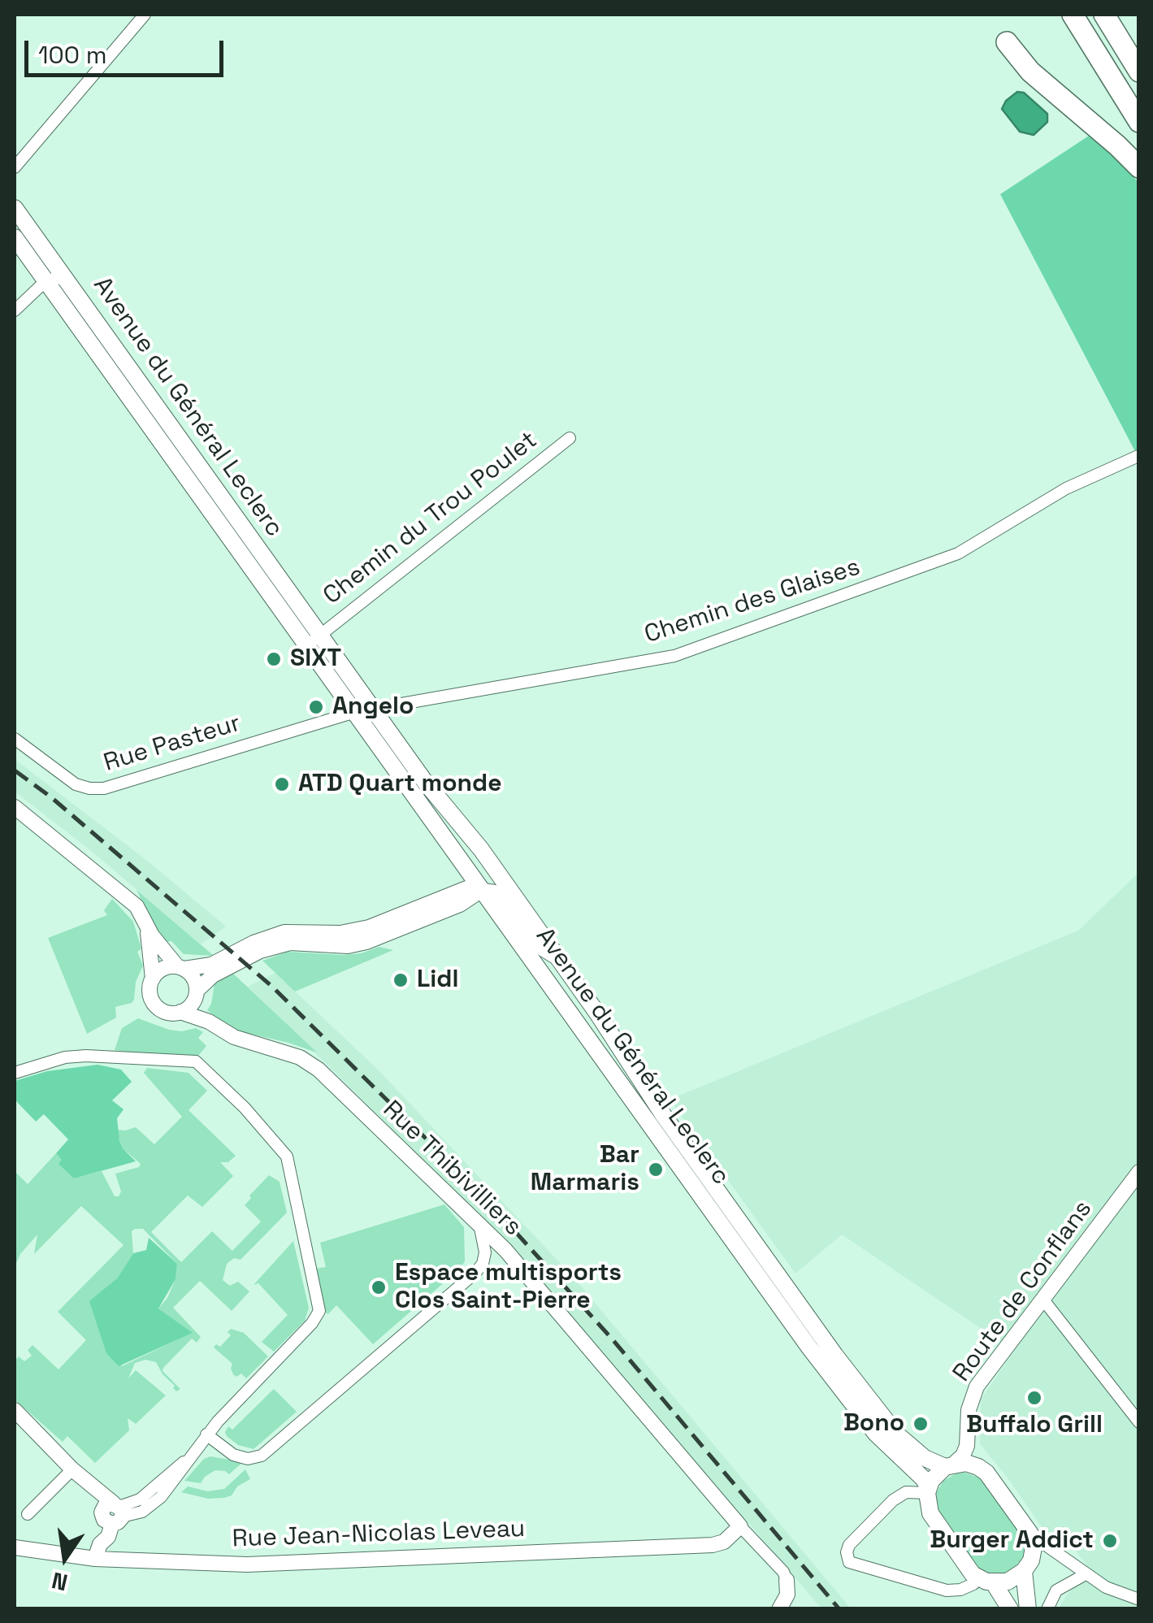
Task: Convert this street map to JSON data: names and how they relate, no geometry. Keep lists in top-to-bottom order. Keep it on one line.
{"streets":{"main road":["Avenue du Général Leclerc"],"street":["Chemin du Trou Poulet","Chemin des Glaises","Rue Pasteur","Rue Thibivilliers","Route de Conflans","Rue Jean-Nicolas Leveau"]},"crossings":[["Avenue du Général Leclerc","Chemin du Trou Poulet"],["Avenue du Général Leclerc","Chemin des Glaises"],["Avenue du Général Leclerc","Rue Pasteur"],["Avenue du Général Leclerc","Route de Conflans"],["Chemin des Glaises","Rue Pasteur"],["Rue Thibivilliers","Rue Jean-Nicolas Leveau"]],"places":["SIXT","Angelo","ATD Quart monde","Lidl","Bar Marmaris","Espace multisports Clos Saint-Pierre","Buffalo Grill","Bono","Burger Addict"],"scale_bar":"100 m","north":"bottom"}
